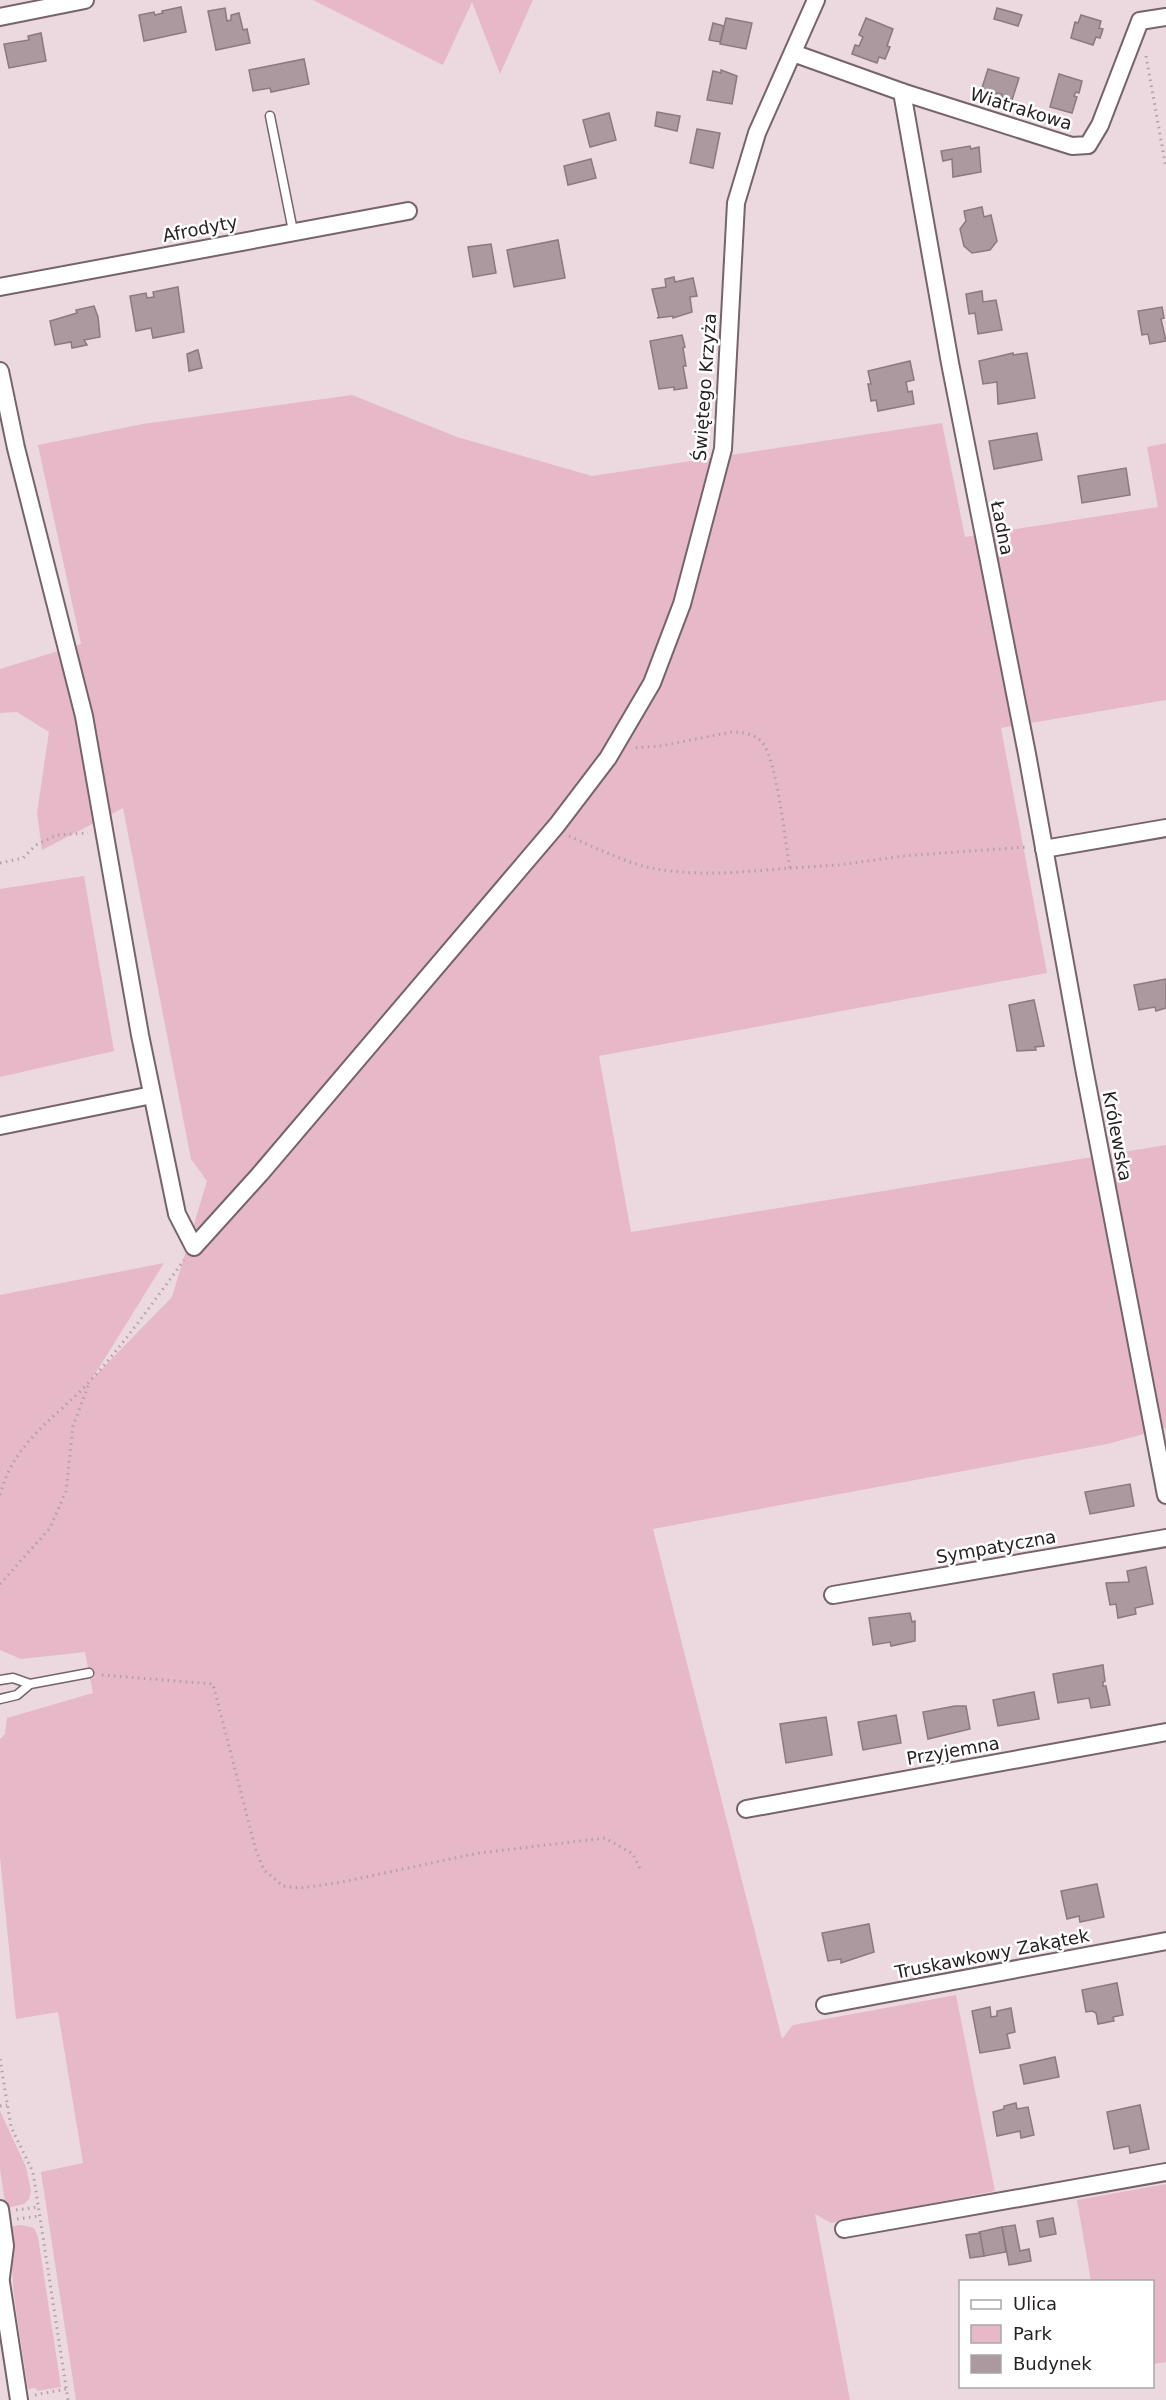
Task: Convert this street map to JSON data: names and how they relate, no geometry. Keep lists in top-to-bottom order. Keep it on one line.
{"streets":{"street":["Wiatrakowa","Afrodyty","Świętego Krzyża","Ładna","Królewska","Sympatyczna","Przyjemna","Truskawkowy Zakątek"]},"crossings":[["Wiatrakowa","Świętego Krzyża"],["Wiatrakowa","Ładna"],["Ładna","Królewska"]],"legend":["Ulica","Park","Budynek"]}
